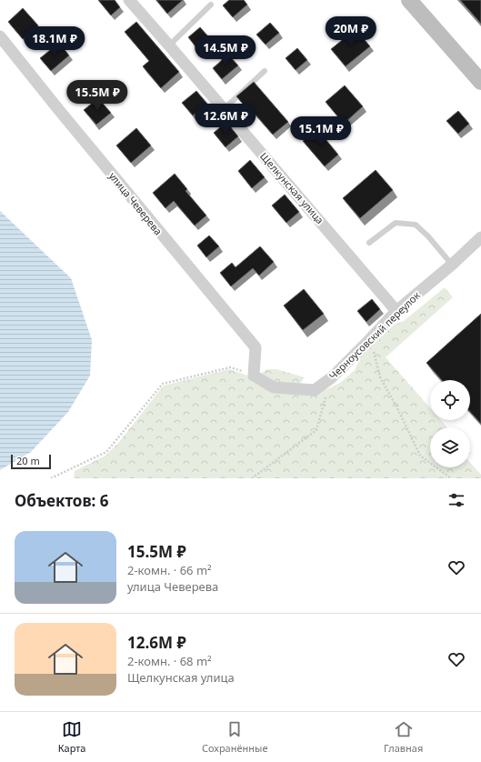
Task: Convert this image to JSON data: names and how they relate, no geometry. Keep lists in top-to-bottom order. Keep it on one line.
{"streets":{"street":["Щелкунская улица","улица Чеверева","Черноусовский переулок"]},"crossings":[["Щелкунская улица","Черноусовский переулок"],["улица Чеверева","Черноусовский переулок"]],"scale_bar":"20 m","page":{"price":["20M ₽","18.1M ₽","14.5M ₽","15.5M ₽","12.6M ₽","15.1M ₽"],"scale":"20 m","heading":"Объектов: 6","list":[{"name":"15.5M ₽","note":"2-комн. · 66 m² · улица Чеверева"},{"name":"12.6M ₽","note":"2-комн. · 68 m² · Щелкунская улица"}],"tabs":["Карта","Сохранённые","Главная"]}}
